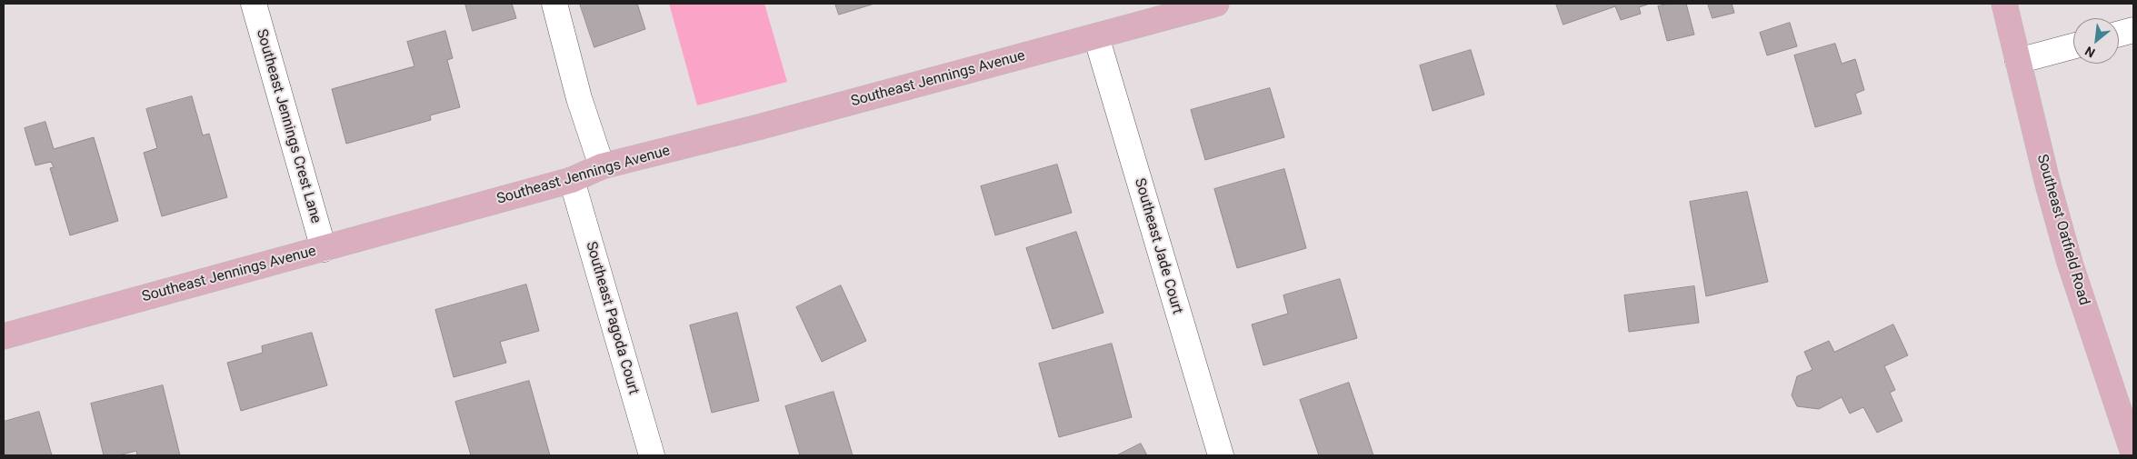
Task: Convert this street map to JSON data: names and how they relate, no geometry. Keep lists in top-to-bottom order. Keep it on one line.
{"streets":{"main road":["Southeast Jennings Avenue","Southeast Oatfield Road"],"street":["Southeast Jennings Crest Lane","Southeast Jade Court","Southeast Pagoda Court"]},"crossings":[["Southeast Jennings Avenue","Southeast Jennings Crest Lane"],["Southeast Jennings Avenue","Southeast Jade Court"],["Southeast Jennings Avenue","Southeast Pagoda Court"]],"north":"bottom left"}
